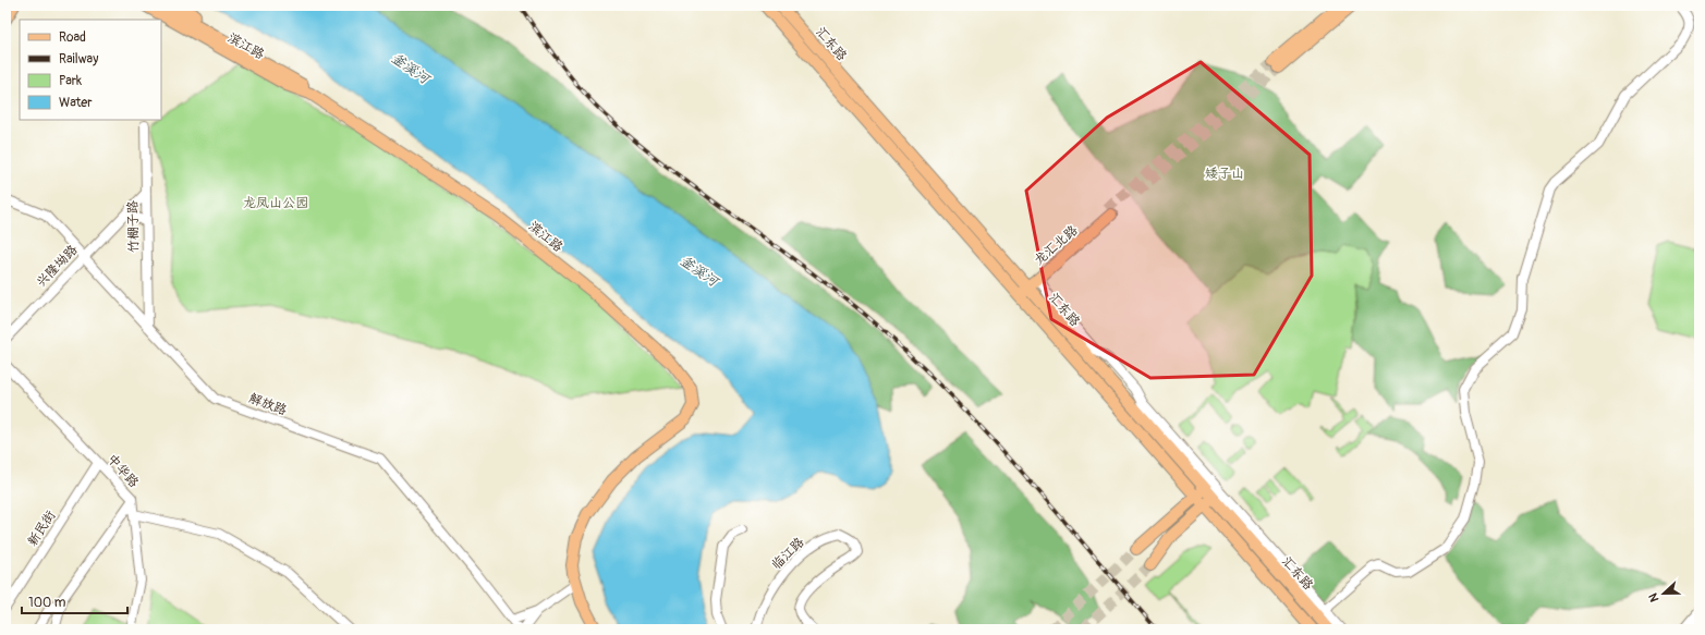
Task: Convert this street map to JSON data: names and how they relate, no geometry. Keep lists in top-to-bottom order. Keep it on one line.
{"streets":{"main road":["汇东路","滨江路","龙汇北路"],"street":["竹棚子路","兴隆坳路","解放路","中华路","新民街","临江路"]},"crossings":[["汇东路","龙汇北路"],["竹棚子路","兴隆坳路"],["竹棚子路","解放路"],["兴隆坳路","解放路"],["中华路","新民街"]],"water":["釜溪河"],"parks":["矮子山","龙凤山公园"],"legend":["Road","Railway","Park","Water"],"scale_bar":"100 m","north":"left"}
